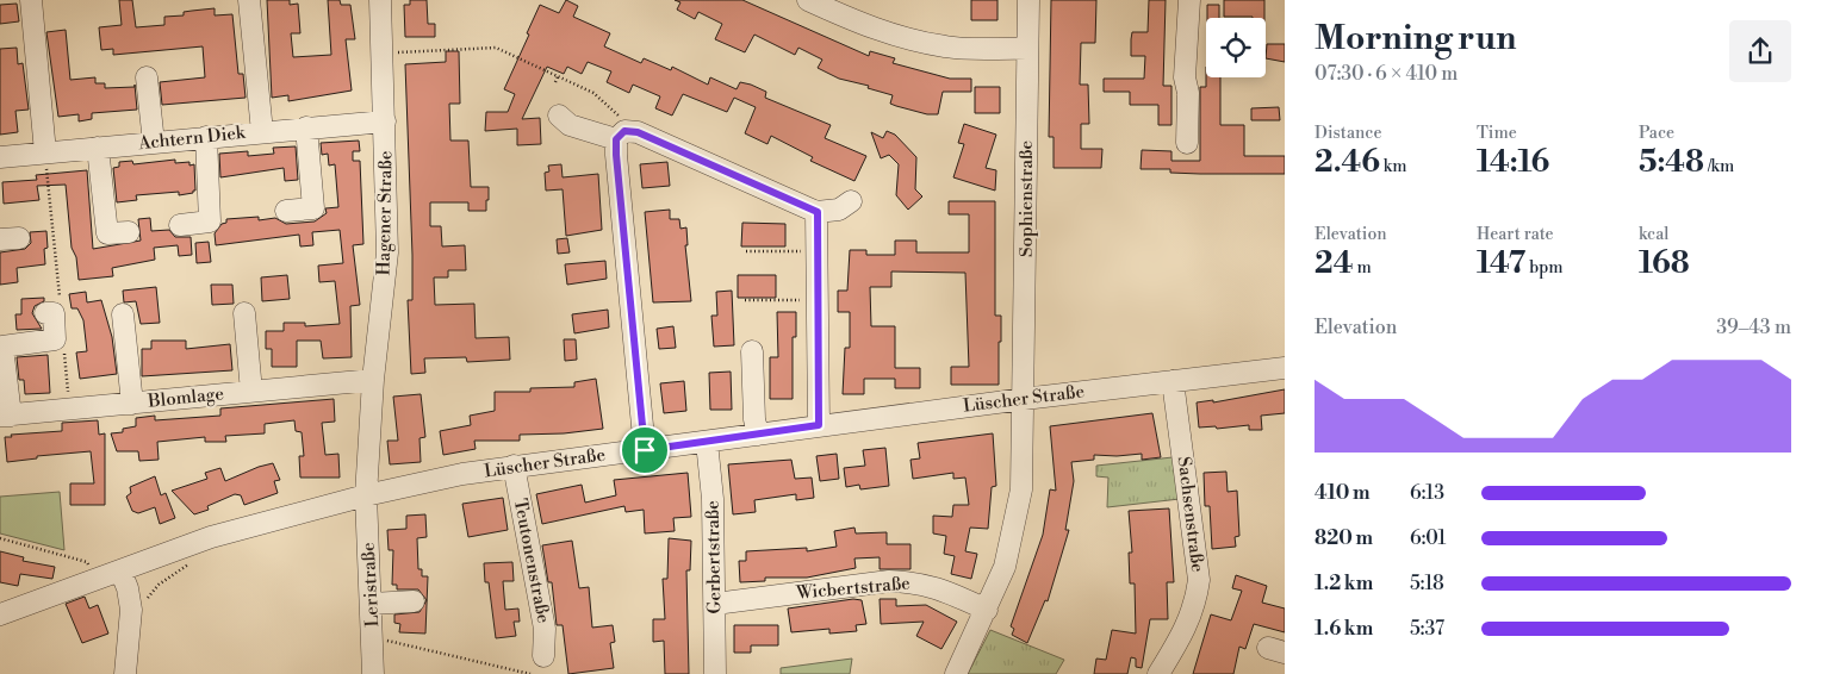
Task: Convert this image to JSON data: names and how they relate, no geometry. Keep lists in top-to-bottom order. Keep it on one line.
{"streets":{"street":["Achtern Diek","Sophienstraße","Hagener Straße","Blomlage","Lüscher Straße","Sachsenstraße","Gerbertstraße","Teutonenstraße","Leristraße","Wicbertstraße"]},"crossings":[["Achtern Diek","Hagener Straße"],["Sophienstraße","Lüscher Straße"],["Sophienstraße","Wicbertstraße"],["Hagener Straße","Blomlage"],["Hagener Straße","Lüscher Straße"],["Hagener Straße","Leristraße"],["Lüscher Straße","Sachsenstraße"],["Lüscher Straße","Gerbertstraße"],["Lüscher Straße","Teutonenstraße"],["Lüscher Straße","Leristraße"],["Gerbertstraße","Wicbertstraße"]],"page":{"heading":["Morning run","07:30 · 6 × 410 m"],"stats":[["Distance","2.46 km"],["Time","14:16"],["Pace","5:48 /km"],["Elevation","24 m"],["Heart rate","147 bpm"],["kcal","168"]],"chart":["Elevation","39–43 m"],"list":[{"name":"410 m","note":"6:13"},{"name":"820 m","note":"6:01"},{"name":"1.2 km","note":"5:18"},{"name":"1.6 km","note":"5:37"}]}}
